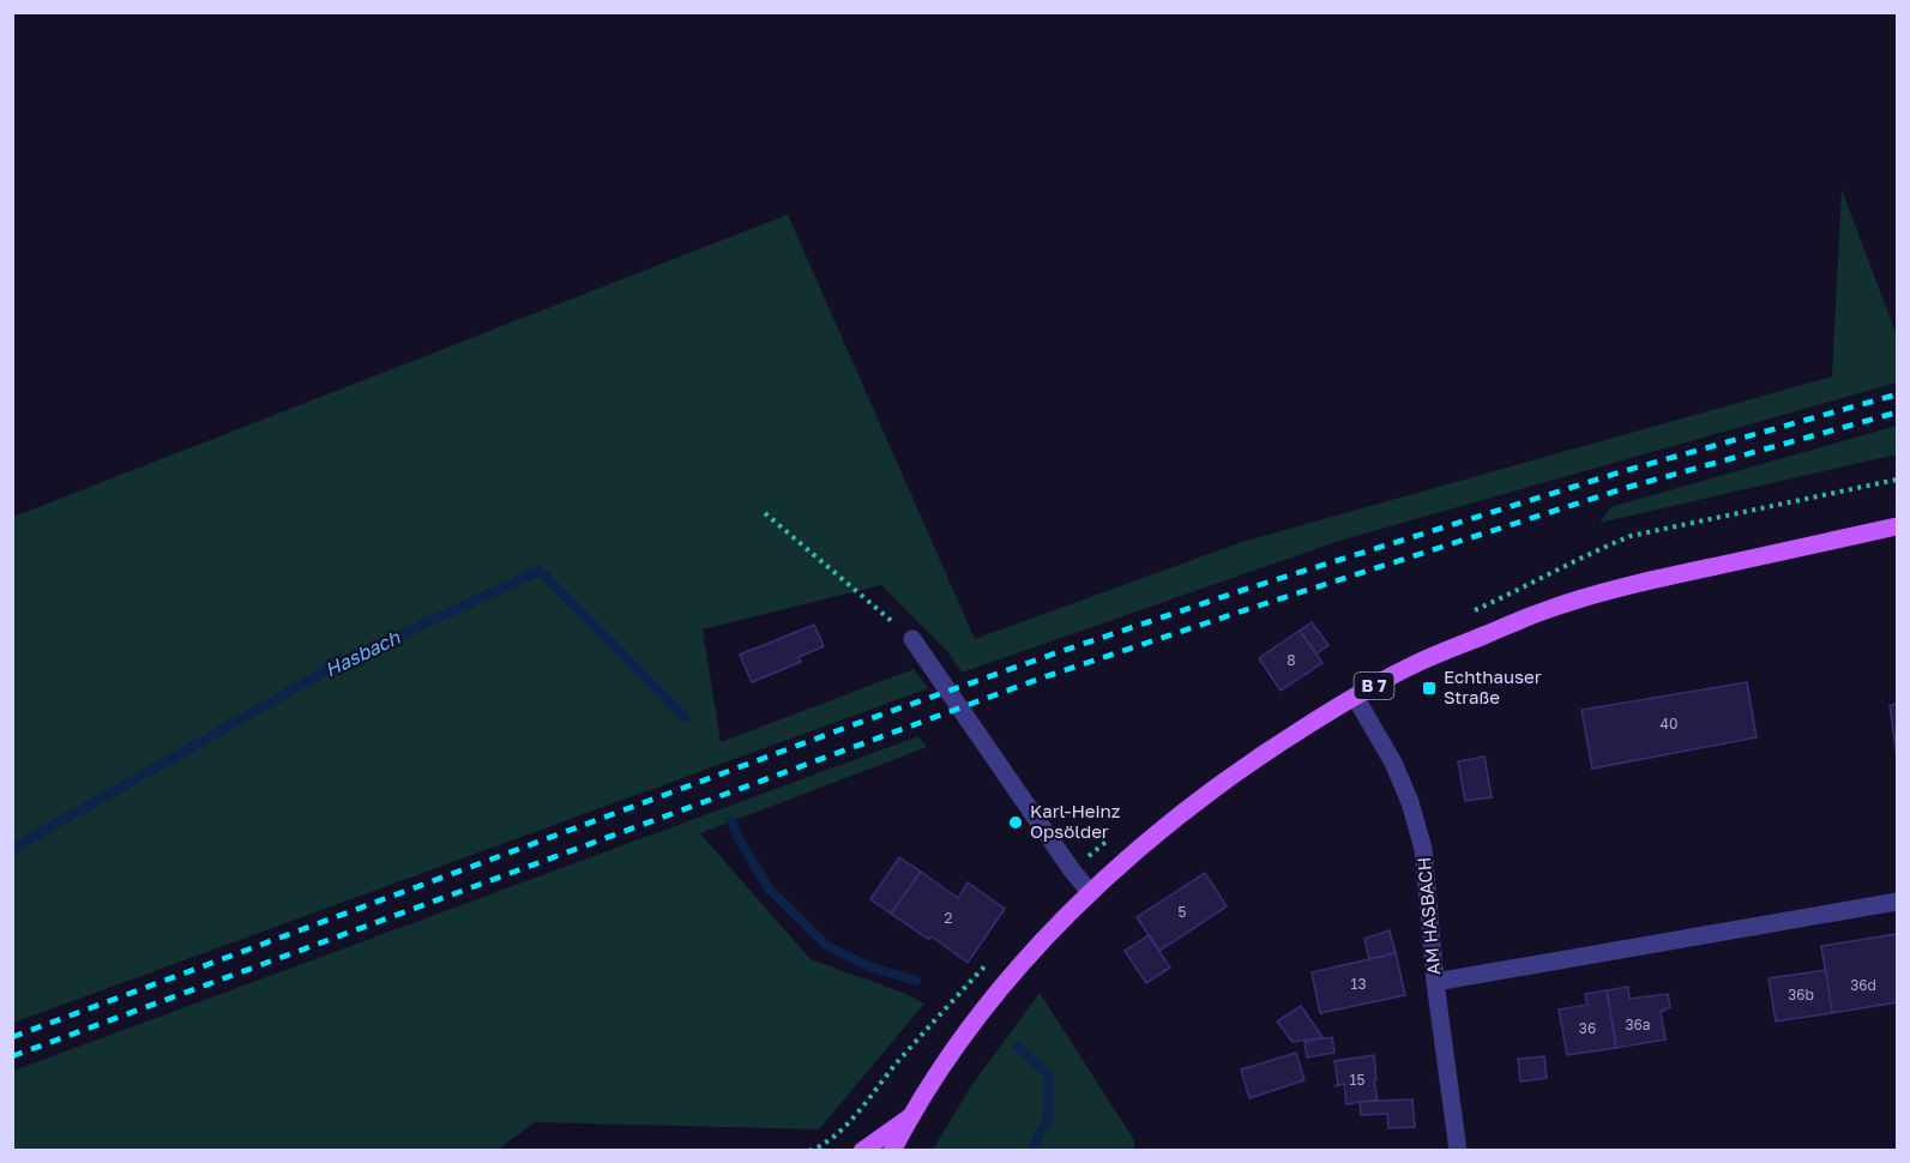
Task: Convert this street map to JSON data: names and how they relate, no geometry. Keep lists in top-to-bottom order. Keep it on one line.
{"streets":{"main road":["B 7"],"street":["AM HASBACH"]},"crossings":[["B 7","AM HASBACH"]],"water":["Hasbach"],"places":{"transit":["Echthauser Straße"],"other":["Karl-Heinz Opsölder"]},"house_numbers":["8","40","5","2","13","36d","36b","36a","36","15"]}
